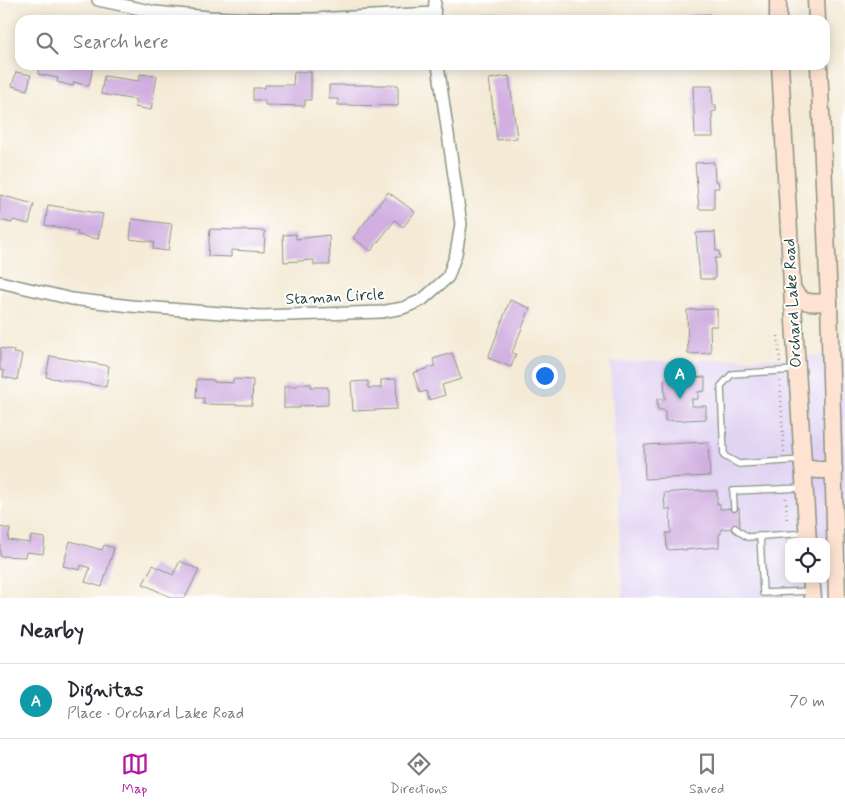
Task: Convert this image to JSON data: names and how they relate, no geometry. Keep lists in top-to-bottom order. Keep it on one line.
{"streets":{"main road":["Orchard Lake Road"],"street":["Staman Circle"]},"page":{"search":"Search here","pins":"A","heading":"Nearby","list":[{"mark":"A","name":"Dignitas","note":"Place · Orchard Lake Road","value":"70 m"}],"nav":["Map","Directions","Saved"]}}
